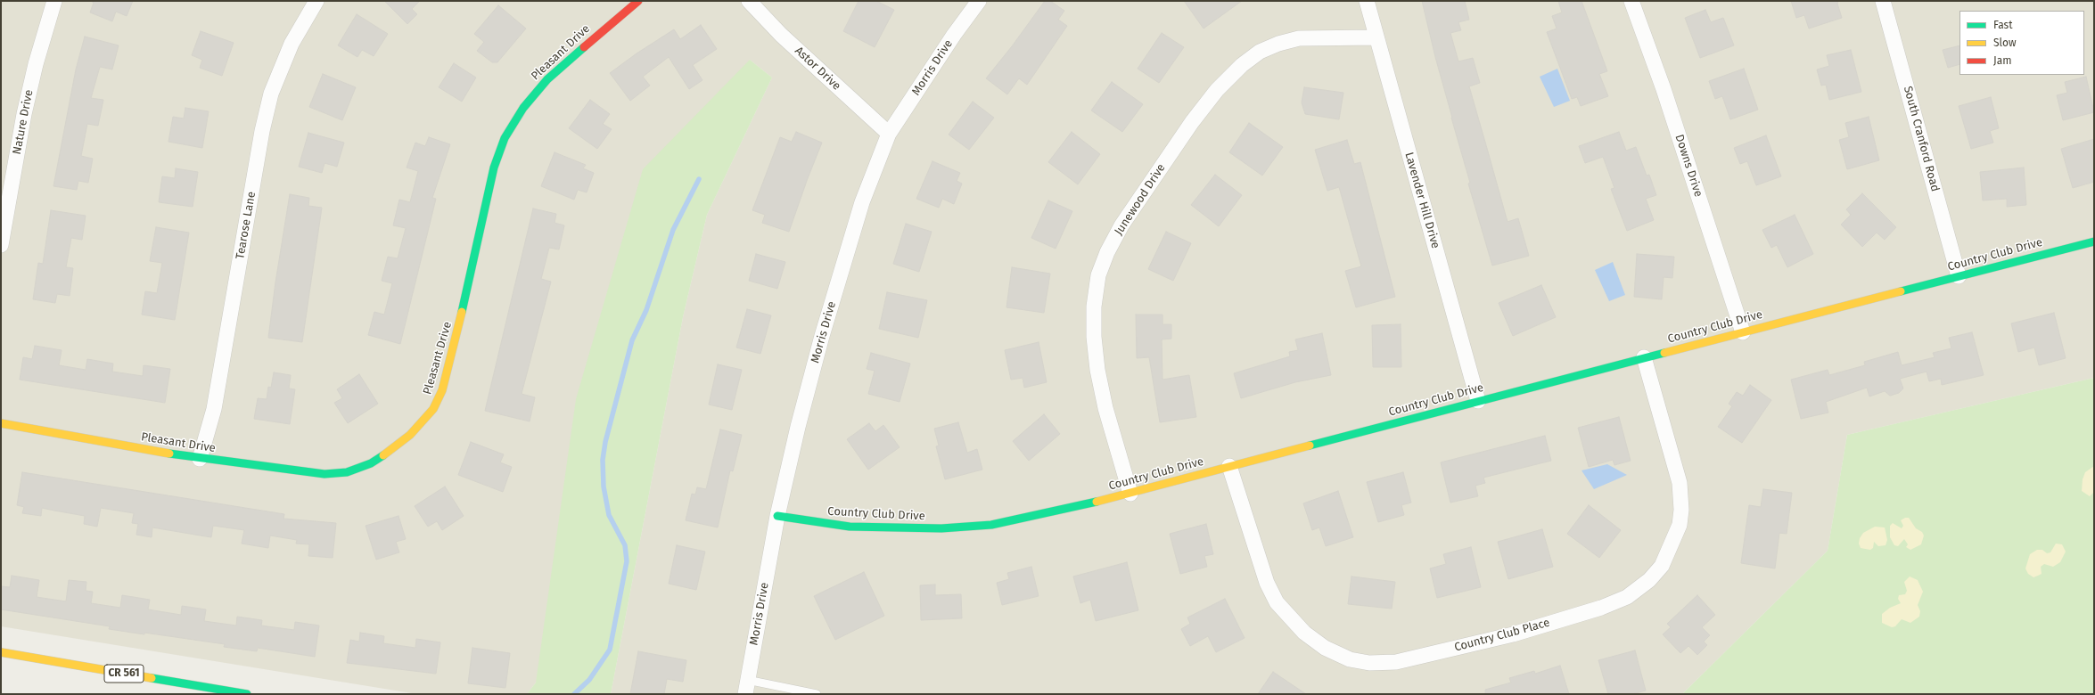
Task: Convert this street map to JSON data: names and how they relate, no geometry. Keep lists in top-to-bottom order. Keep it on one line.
{"streets":{"street":["Pleasant Drive","Morris Drive","Astor Drive","Nature Drive","South Cranford Road","Downs Drive","Junewood Drive","Lavender Hill Drive","Tearose Lane","Country Club Drive","Country Club Place","CR 561"]},"crossings":[["Pleasant Drive","Tearose Lane"],["Morris Drive","Astor Drive"],["Morris Drive","Country Club Drive"],["South Cranford Road","Country Club Drive"],["Downs Drive","Country Club Drive"],["Junewood Drive","Lavender Hill Drive"],["Junewood Drive","Country Club Drive"],["Lavender Hill Drive","Country Club Drive"],["Country Club Drive","Country Club Place"]],"legend":["Fast","Slow","Jam"]}
